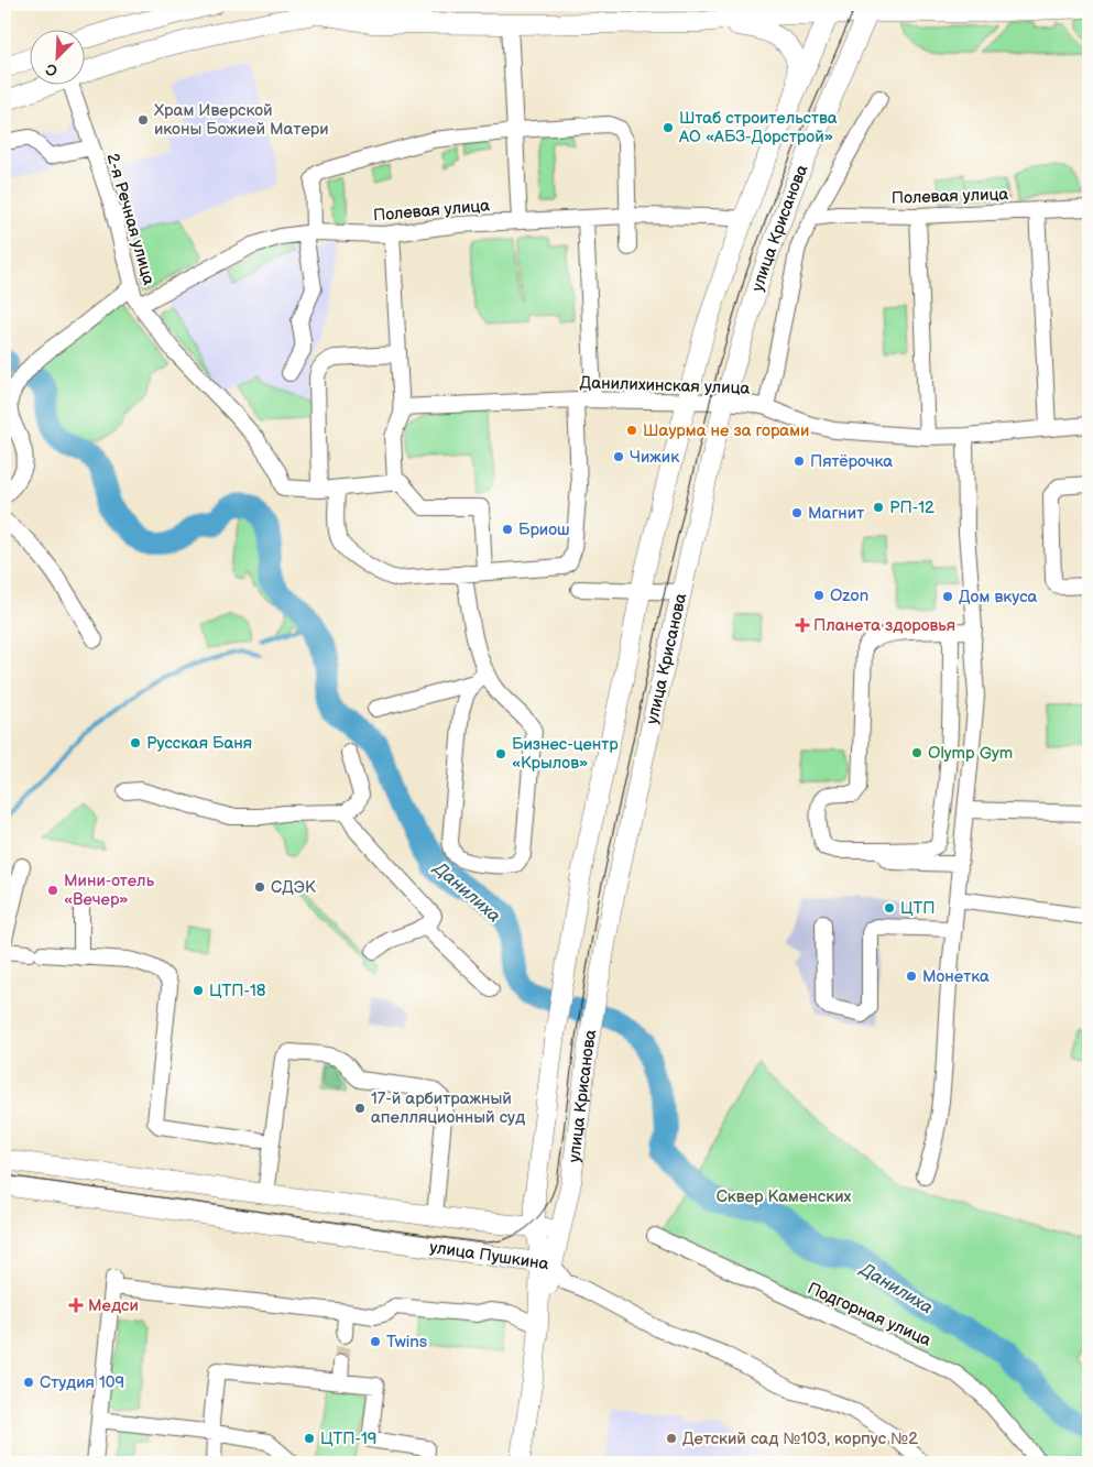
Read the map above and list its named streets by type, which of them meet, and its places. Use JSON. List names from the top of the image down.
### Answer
{
  "streets": {
    "main road": ["улица Крисанова", "улица Пушкина"],
    "street": [
      "Полевая улица",
      "2-я Речная улица",
      "Данилихинская улица",
      "Подгорная улица"
    ]
  },
  "crossings": [
    ["Полевая улица", "2-я Речная улица"],
    ["Полевая улица", "улица Крисанова"],
    ["улица Крисанова", "Данилихинская улица"],
    ["улица Крисанова", "улица Пушкина"]
  ],
  "water": ["Данилиха"],
  "parks": ["Сквер Каменских"],
  "places": {
    "other": [
      "Храм Иверской иконы Божией Матери",
      "Штаб строительства АО «АБЗ-Дорстрой»",
      "Шаурма не за горами",
      "Чижик",
      "Пятёрочка",
      "РП-12",
      "Магнит",
      "Бриош",
      "Ozon",
      "Дом вкуса",
      "Русская Баня",
      "Olymp Gym",
      "Бизнес-центр «Крылов»",
      "СДЭК",
      "Мини-отель «Вечер»",
      "ЦТП",
      "Монетка",
      "ЦТП-18",
      "17-й арбитражный апелляционный суд",
      "Twins",
      "Студия 109",
      "ЦТП-19",
      "Детский сад №103, корпус №2"
    ],
    "health": ["Планета здоровья", "Медси"]
  },
  "north": "bottom left"
}
